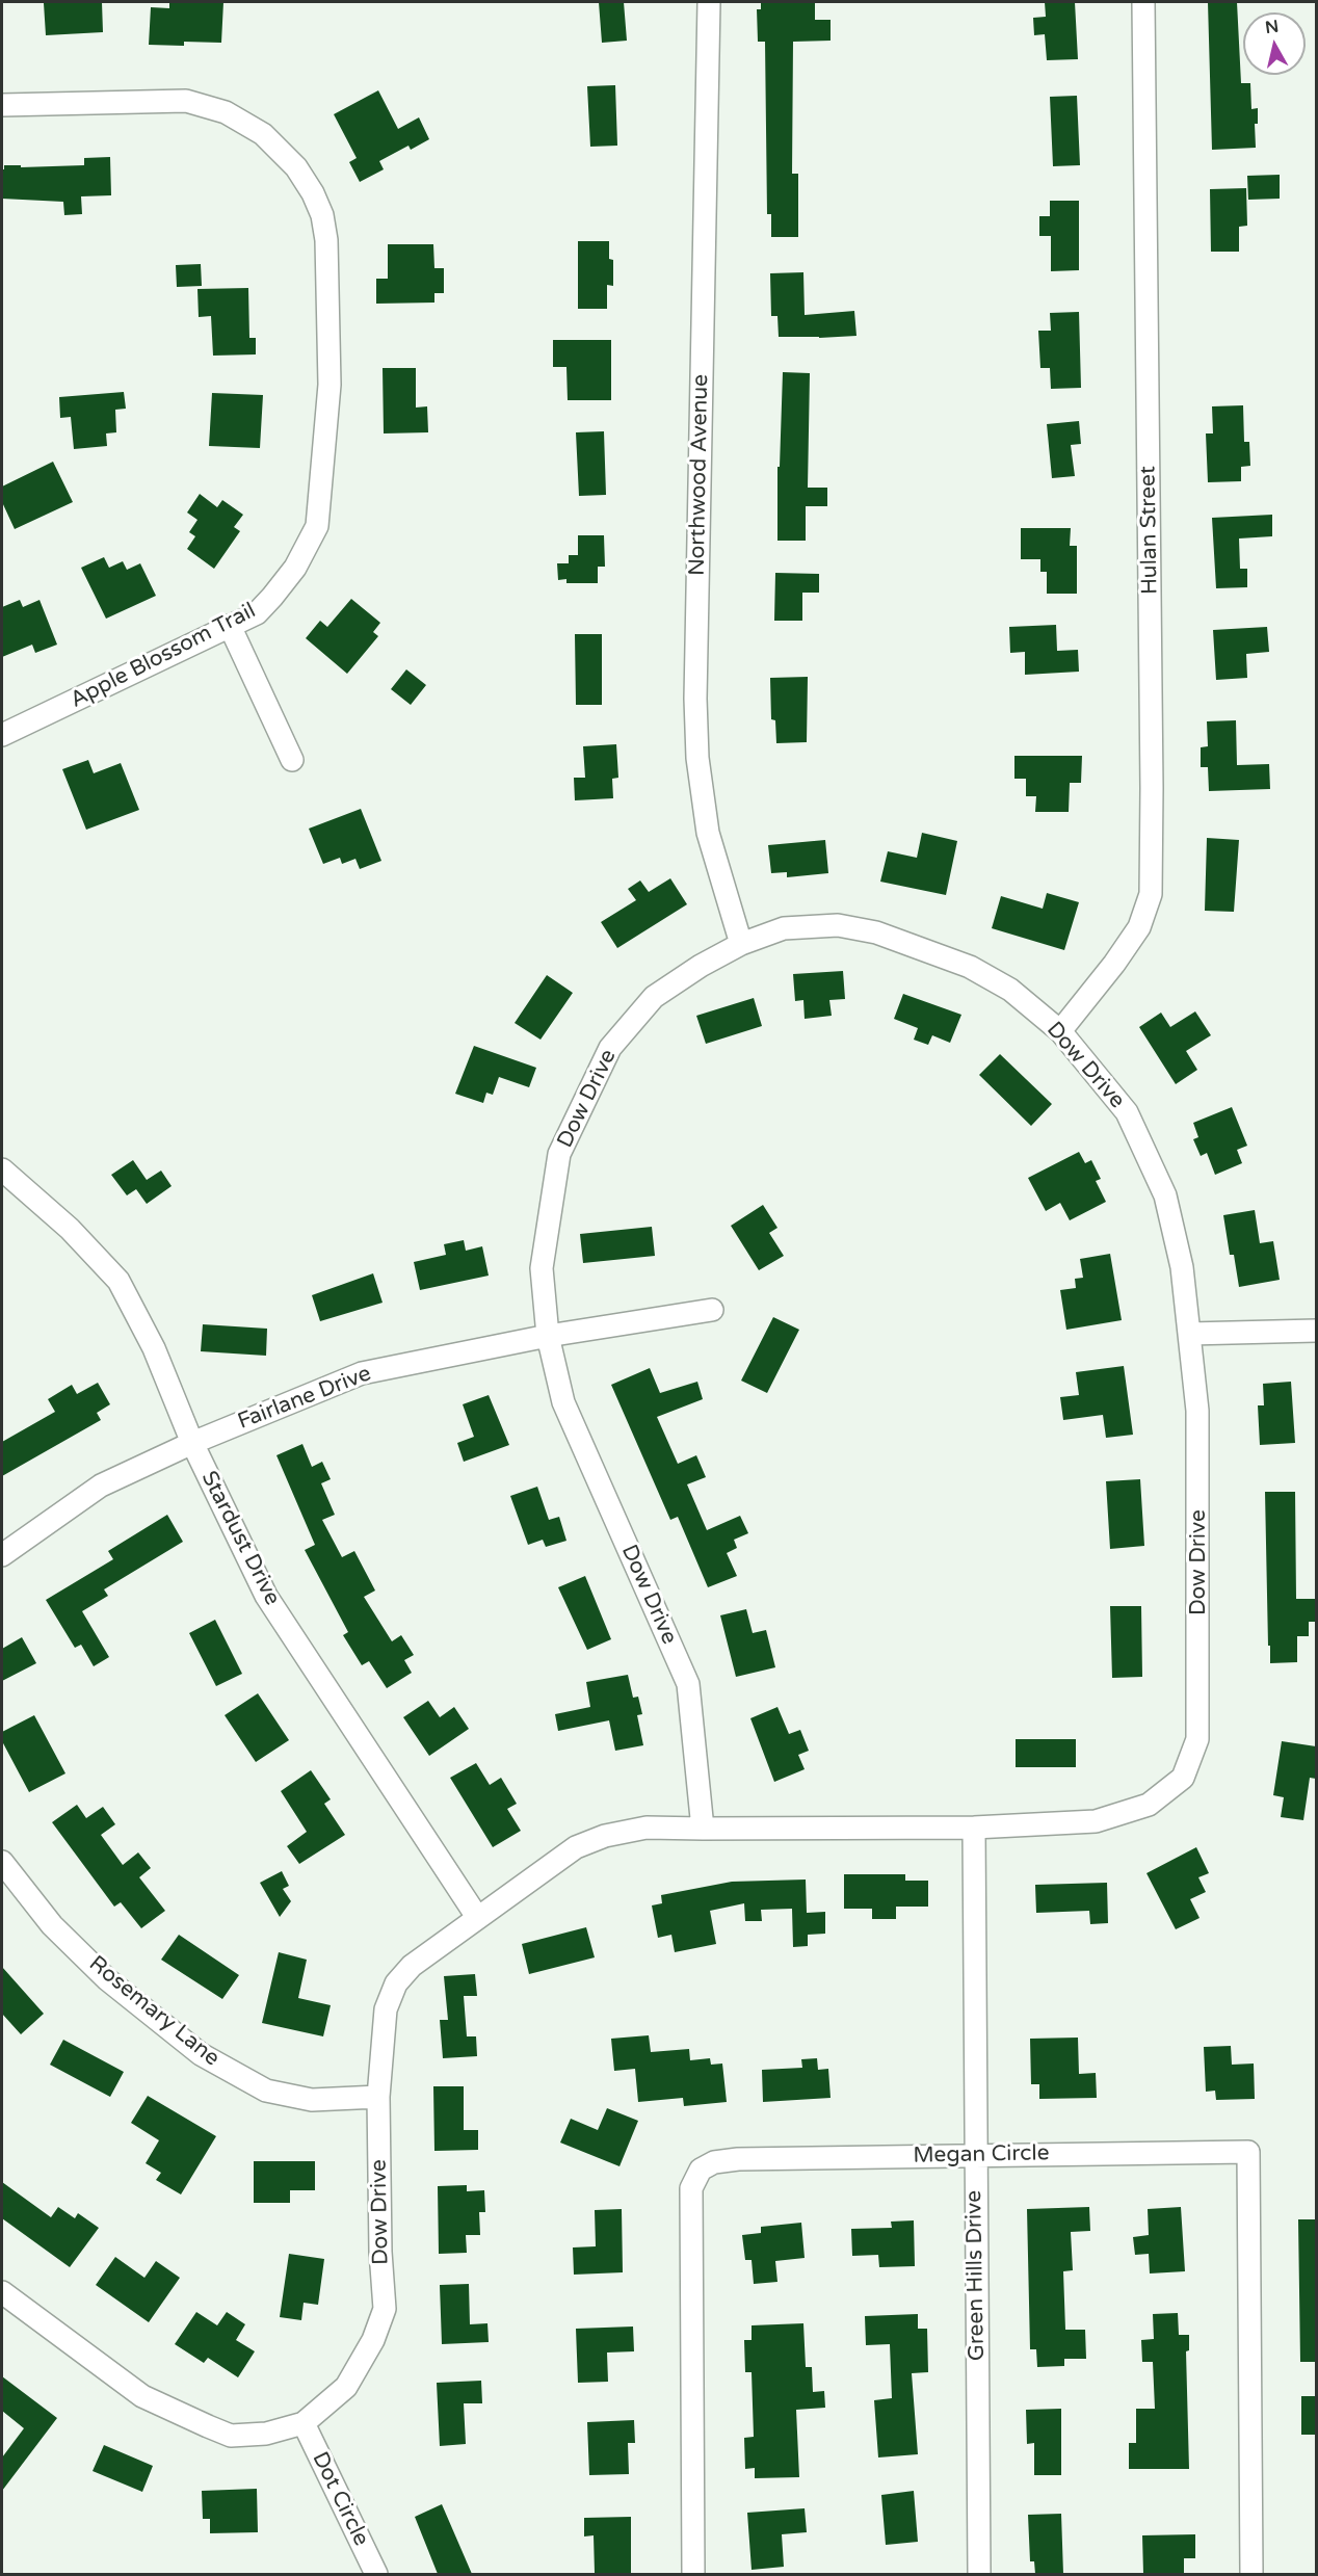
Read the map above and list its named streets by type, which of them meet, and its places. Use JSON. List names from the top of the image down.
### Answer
{
  "streets": {
    "street": [
      "Northwood Avenue",
      "Hulan Street",
      "Apple Blossom Trail",
      "Dow Drive",
      "Fairlane Drive",
      "Stardust Drive",
      "Rosemary Lane",
      "Megan Circle",
      "Green Hills Drive",
      "Dot Circle"
    ]
  },
  "crossings": [
    ["Northwood Avenue", "Dow Drive"],
    ["Hulan Street", "Dow Drive"],
    ["Dow Drive", "Fairlane Drive"],
    ["Dow Drive", "Stardust Drive"],
    ["Dow Drive", "Rosemary Lane"],
    ["Dow Drive", "Green Hills Drive"],
    ["Dow Drive", "Dot Circle"],
    ["Fairlane Drive", "Stardust Drive"],
    ["Megan Circle", "Green Hills Drive"]
  ],
  "north": "top"
}
